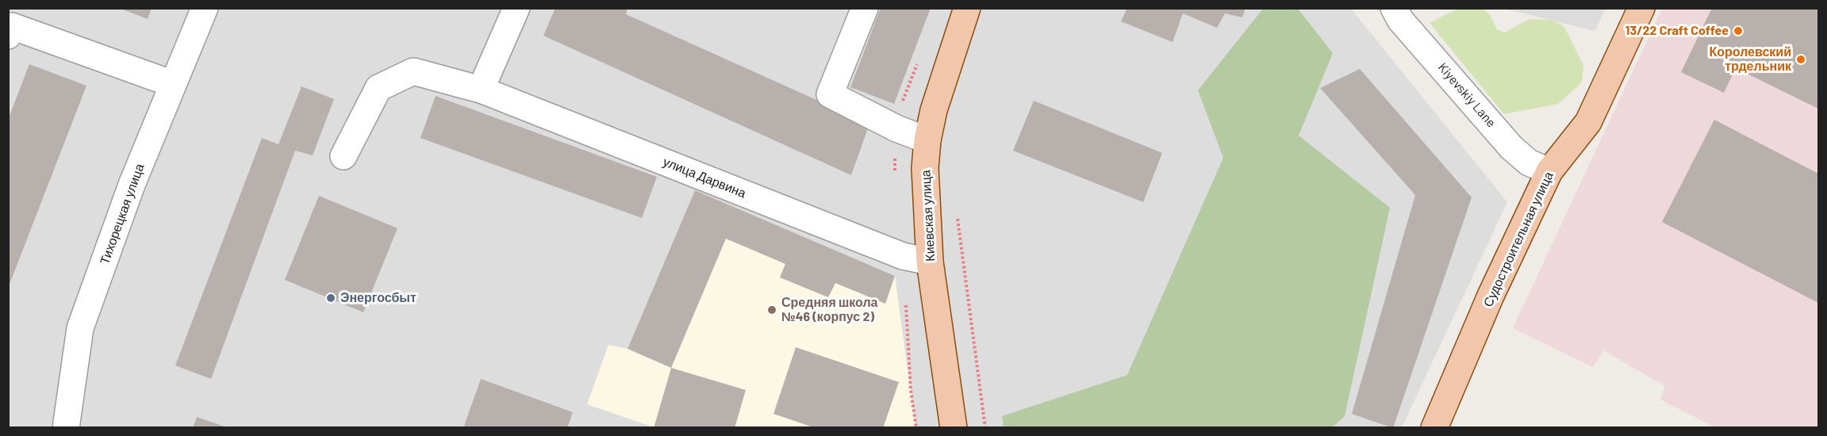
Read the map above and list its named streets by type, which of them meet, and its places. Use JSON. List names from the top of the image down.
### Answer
{
  "streets": {
    "main road": ["Киевская улица", "Судостроительная улица"],
    "street": ["Kiyevskiy Lane", "улица Дарвина", "Тихорецкая улица"]
  },
  "crossings": [
    ["Kiyevskiy Lane", "Судостроительная улица"],
    ["улица Дарвина", "Киевская улица"]
  ],
  "places": [
    "13/22 Craft Coffee",
    "Королевский трдельник",
    "Энергосбыт",
    "Средняя школа №46 (корпус 2)"
  ]
}
